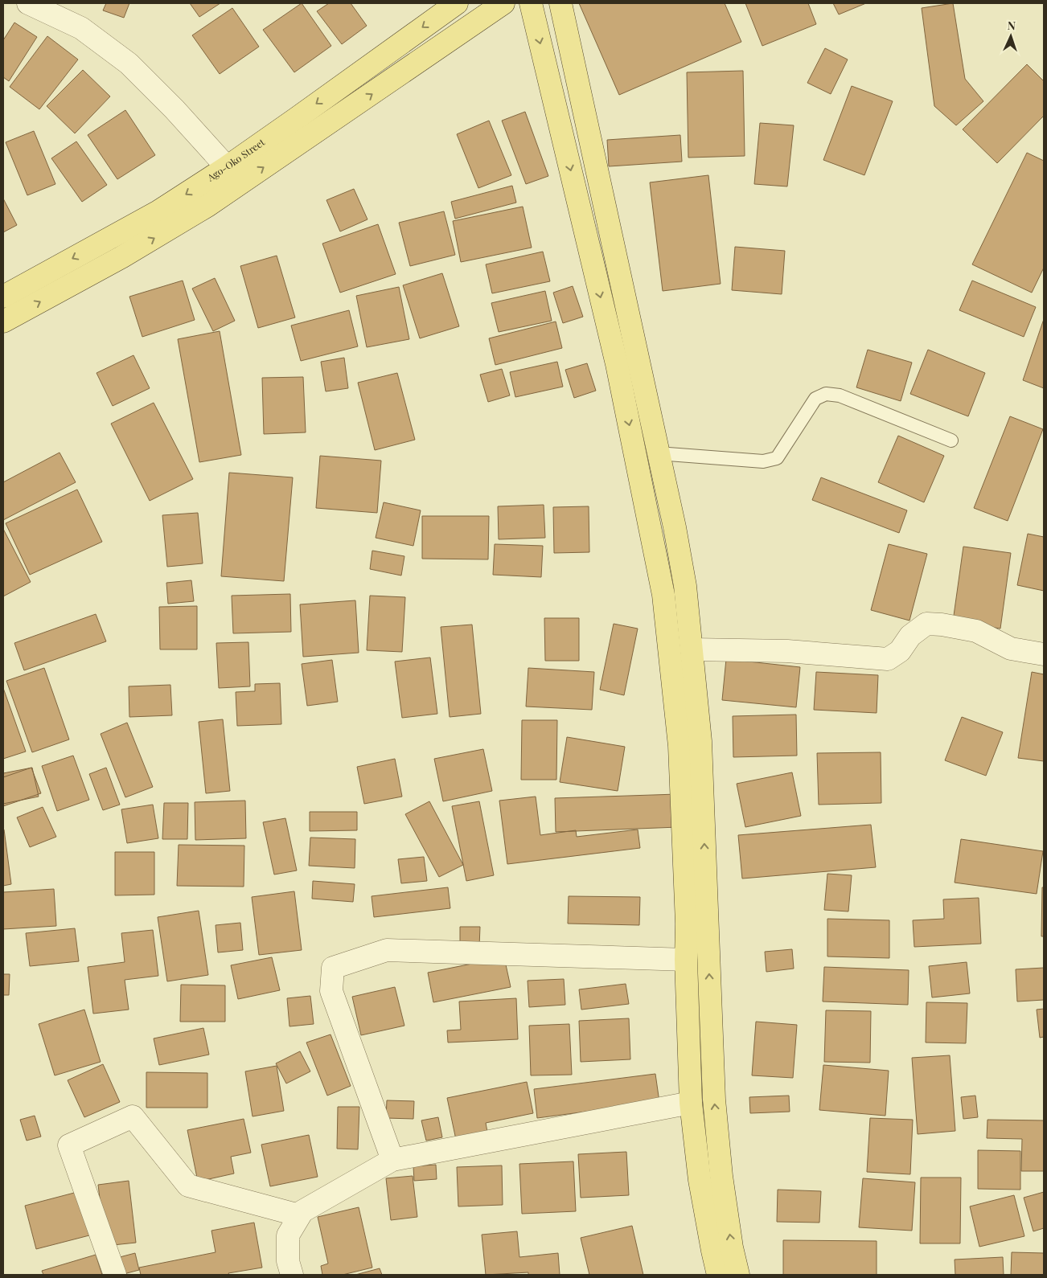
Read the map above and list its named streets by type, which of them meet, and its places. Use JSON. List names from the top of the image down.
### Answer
{
  "streets": {
    "main road": ["Ago-Oko Street"]
  },
  "north": "top"
}
